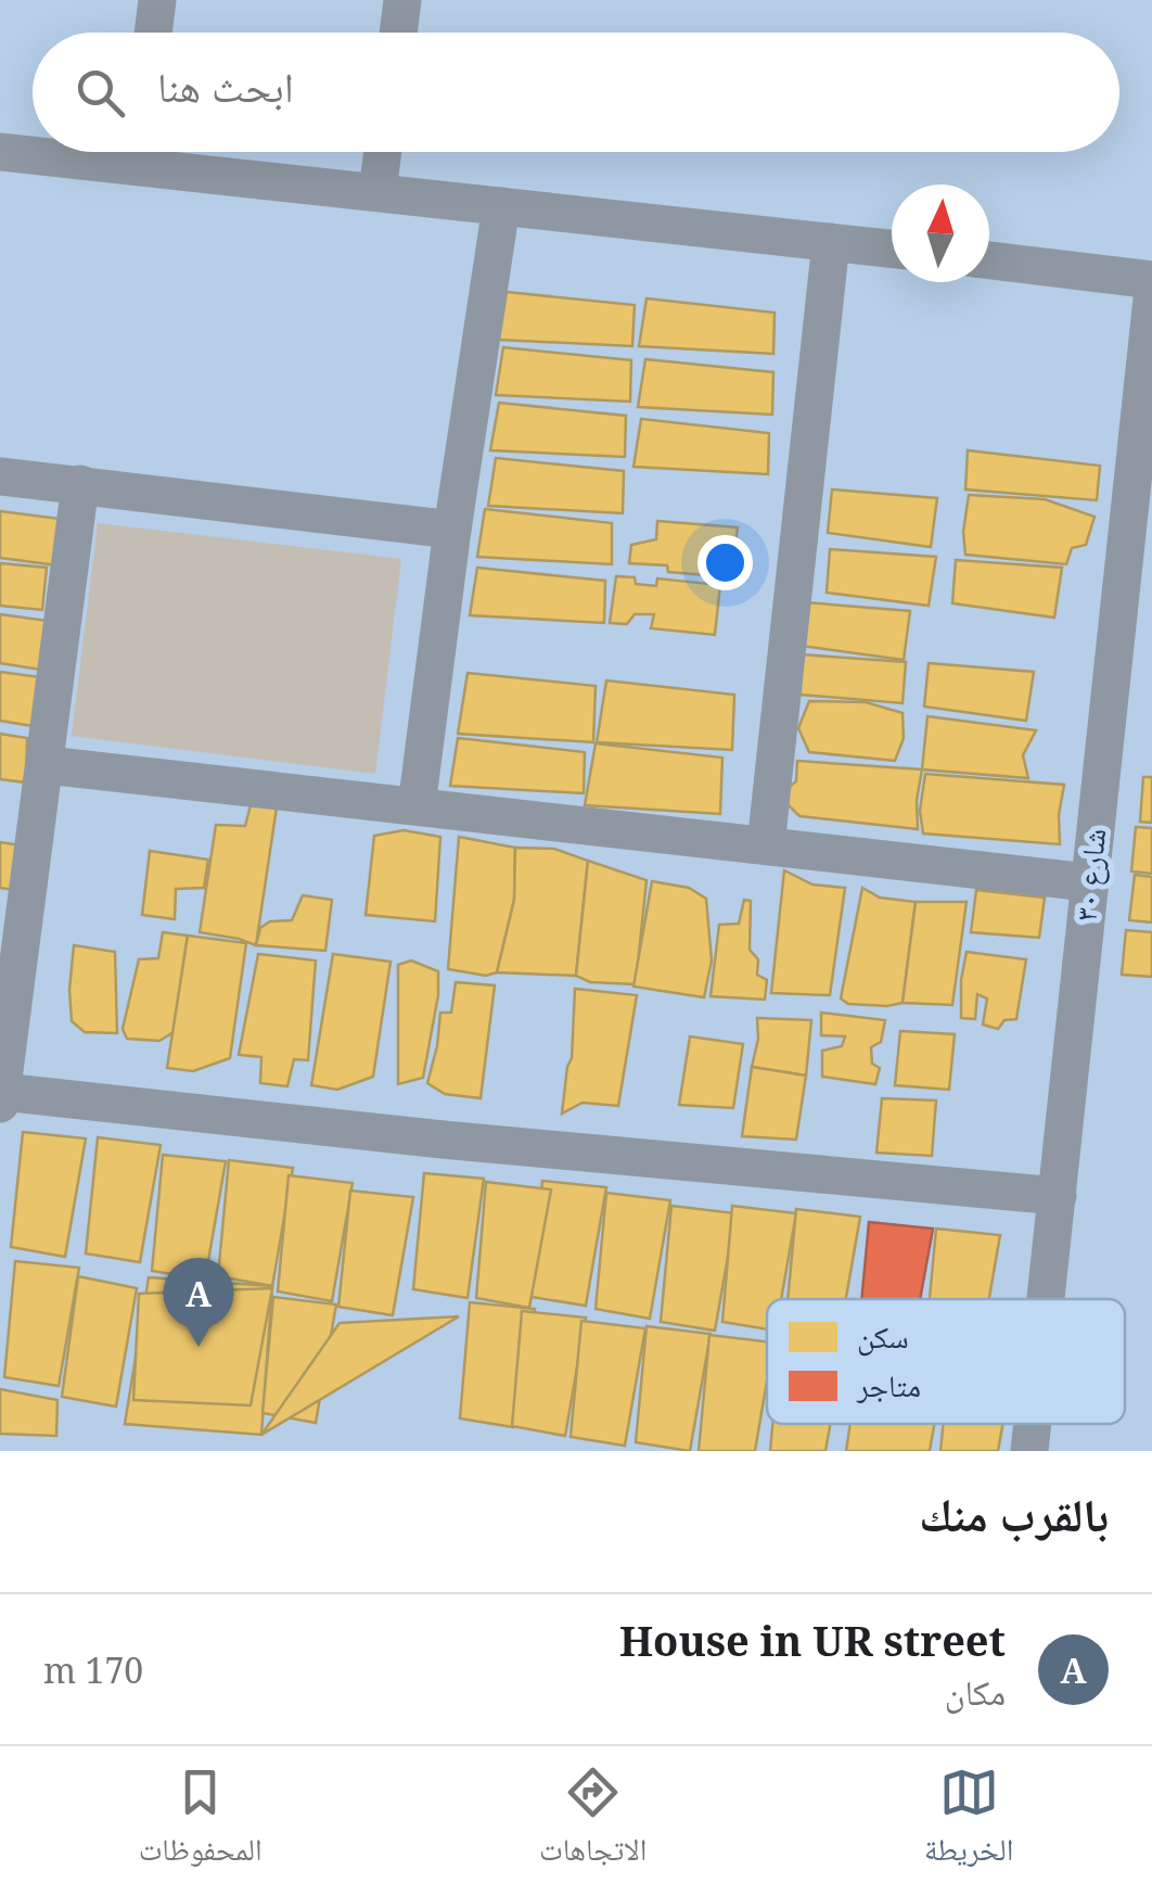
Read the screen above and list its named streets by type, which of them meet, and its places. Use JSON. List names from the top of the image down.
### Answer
{
  "streets": {
    "street": ["شارع ٣٠"]
  },
  "legend": ["سكن", "متاجر"],
  "north": "top",
  "page": {
    "search": "ابحث هنا",
    "pins": "A",
    "heading": "بالقرب منك",
    "list": [
      {
        "mark": "A",
        "name": "House in UR street",
        "note": "مكان",
        "value": "170 m"
      }
    ],
    "nav": ["الخريطة", "الاتجاهات", "المحفوظات"]
  }
}
